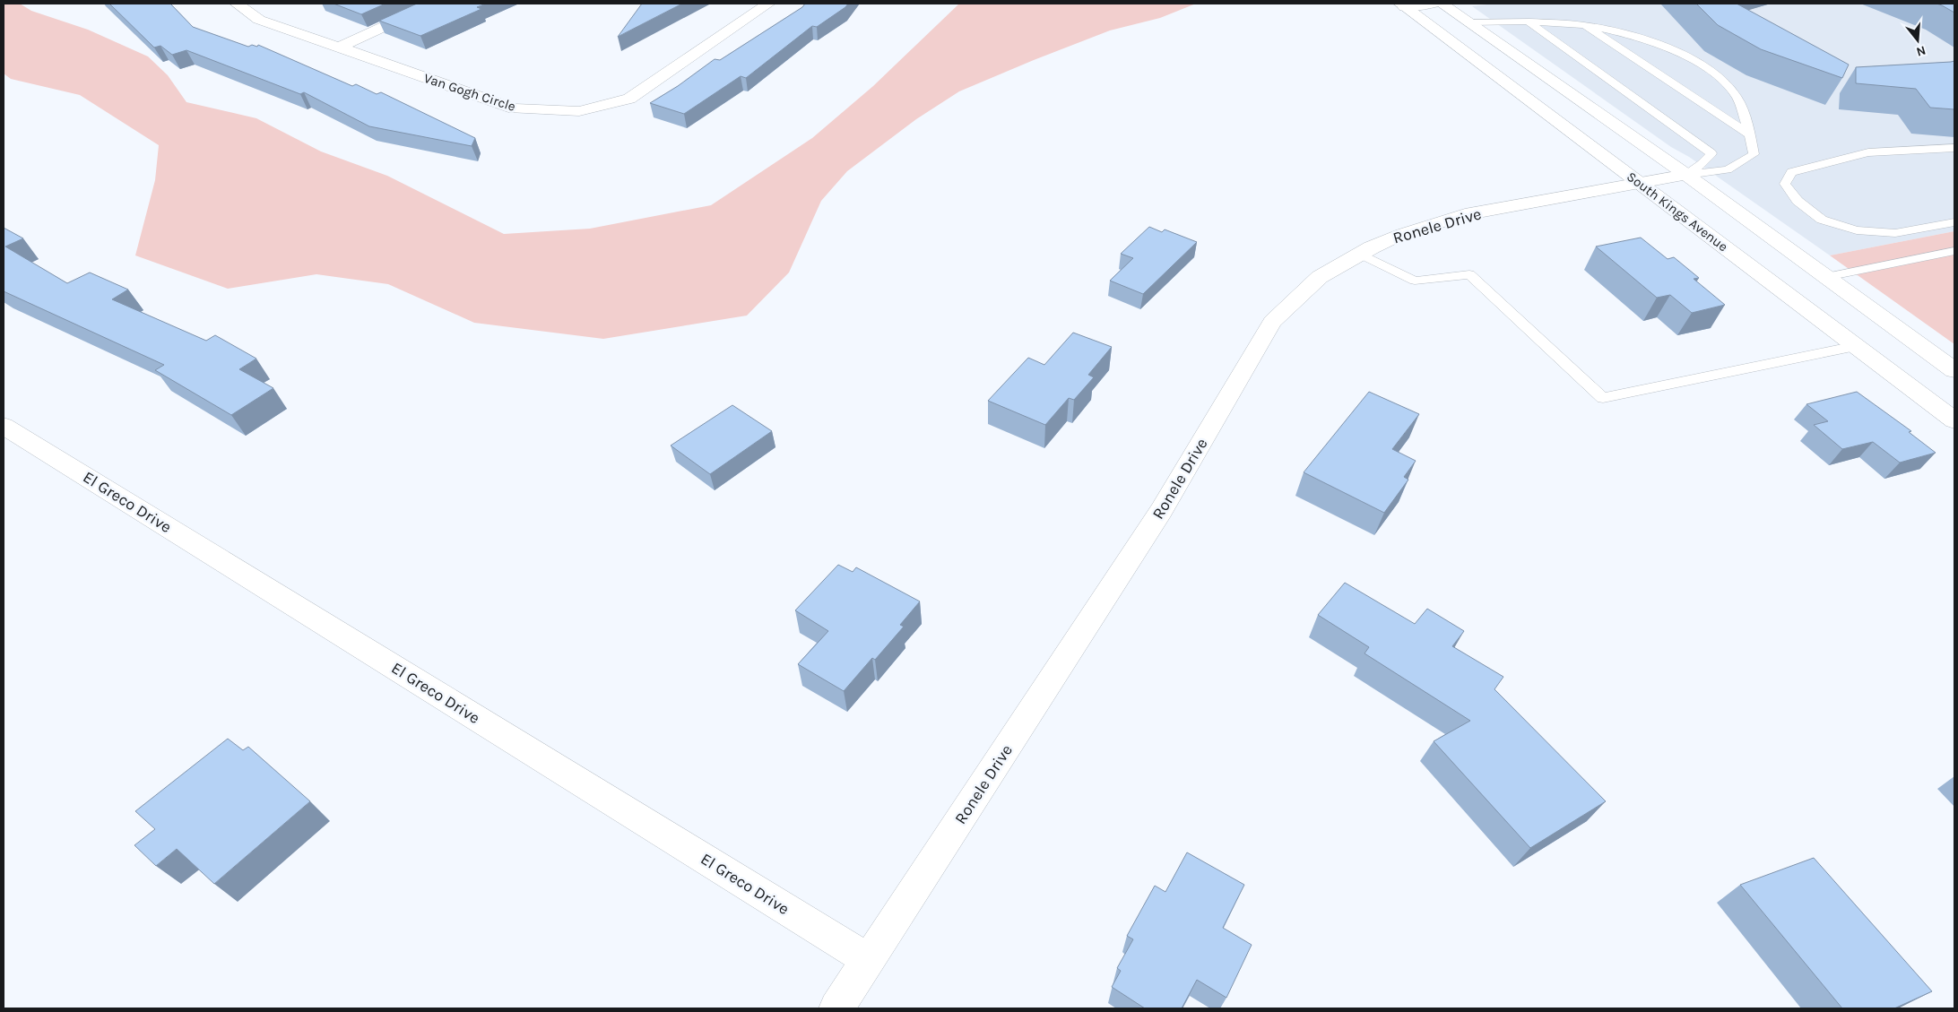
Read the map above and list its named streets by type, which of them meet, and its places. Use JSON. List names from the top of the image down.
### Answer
{
  "streets": {
    "street": [
      "Van Gogh Circle",
      "South Kings Avenue",
      "Ronele Drive",
      "El Greco Drive"
    ]
  },
  "crossings": [
    ["South Kings Avenue", "Ronele Drive"],
    ["Ronele Drive", "El Greco Drive"]
  ],
  "north": "bottom"
}
